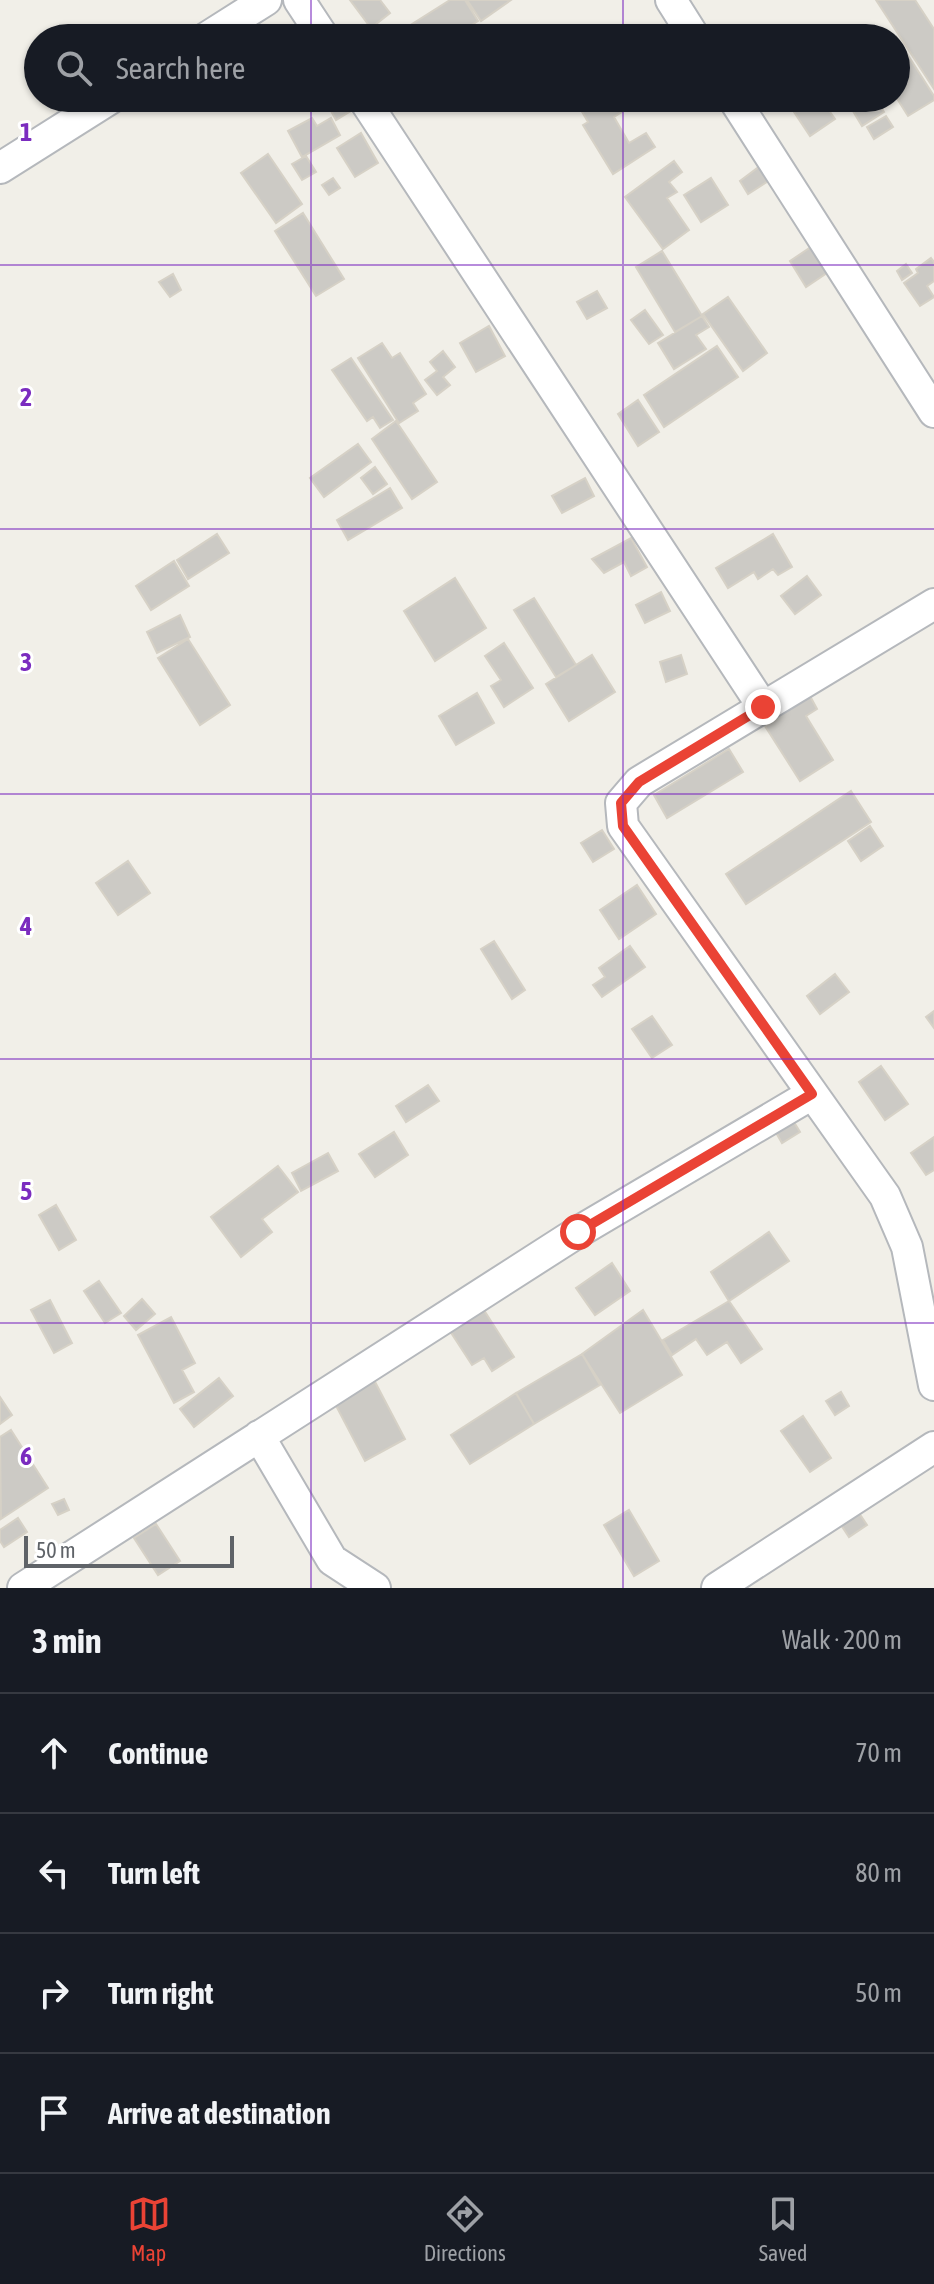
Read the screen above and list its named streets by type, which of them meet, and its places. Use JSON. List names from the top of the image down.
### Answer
{
  "scale_bar": "50 m",
  "page": {
    "search": "Search here",
    "scale": "50 m",
    "heading": ["3 min", "Walk · 200 m"],
    "list": [
      ["Continue", "70 m"],
      ["Turn left", "80 m"],
      ["Turn right", "50 m"],
      "Arrive at destination"
    ],
    "nav": ["Map", "Directions", "Saved"]
  },
  "grid": {
    "rows": [
      "1",
      "2",
      "3",
      "4",
      "5",
      "6"
    ]
  }
}
